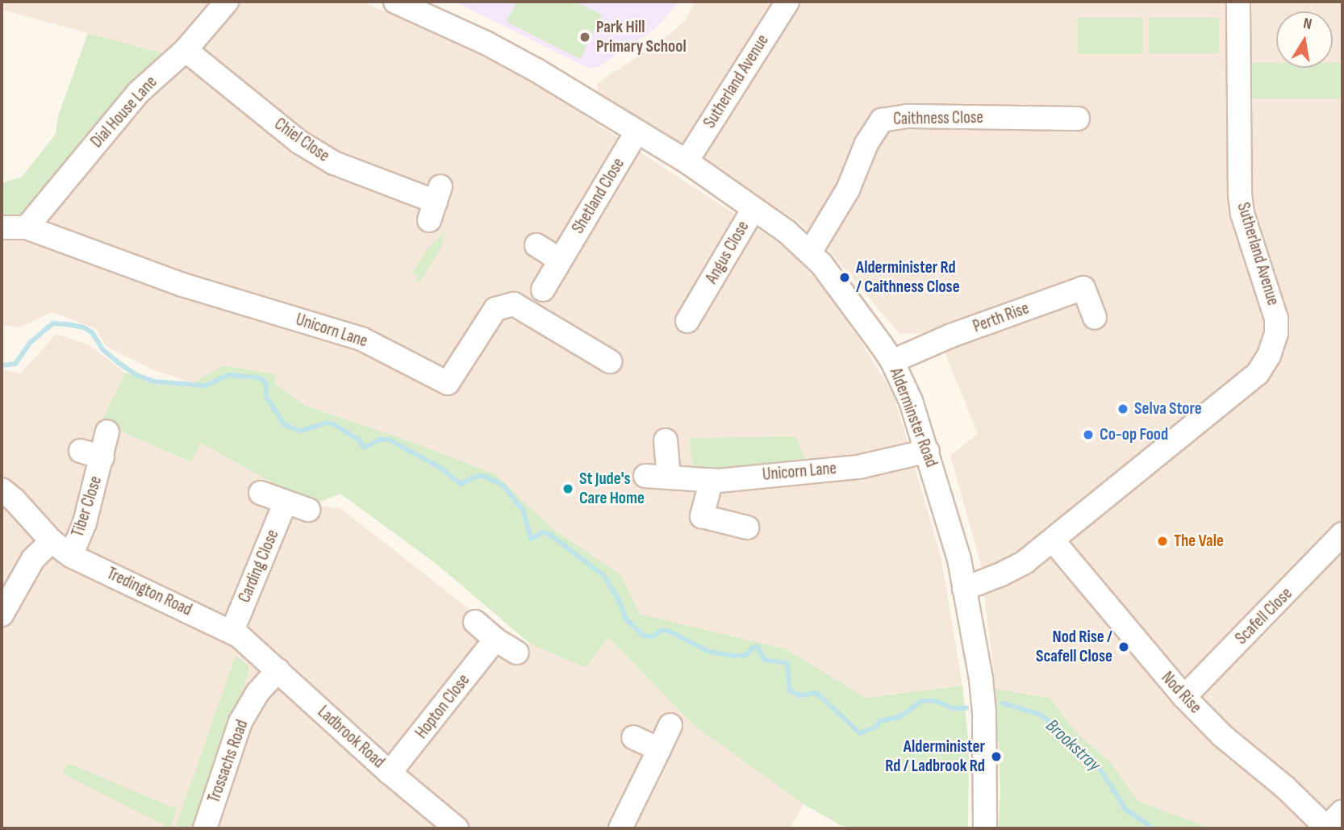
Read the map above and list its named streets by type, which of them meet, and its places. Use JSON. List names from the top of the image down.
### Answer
{
  "streets": {
    "street": [
      "Sutherland Avenue",
      "Dial House Lane",
      "Caithness Close",
      "Chiel Close",
      "Shetland Close",
      "Angus Close",
      "Perth Rise",
      "Unicorn Lane",
      "Alderminster Road",
      "Tiber Close",
      "Carding Close",
      "Tredington Road",
      "Scafell Close",
      "Nod Rise",
      "Hopton Close",
      "Ladbrook Road",
      "Trossachs Road"
    ]
  },
  "crossings": [
    ["Sutherland Avenue", "Alderminster Road"],
    ["Sutherland Avenue", "Nod Rise"],
    ["Dial House Lane", "Chiel Close"],
    ["Dial House Lane", "Unicorn Lane"],
    ["Caithness Close", "Alderminster Road"],
    ["Shetland Close", "Alderminster Road"],
    ["Angus Close", "Alderminster Road"],
    ["Perth Rise", "Alderminster Road"],
    ["Unicorn Lane", "Alderminster Road"],
    ["Tiber Close", "Tredington Road"],
    ["Carding Close", "Tredington Road"],
    ["Carding Close", "Ladbrook Road"],
    ["Tredington Road", "Ladbrook Road"],
    ["Scafell Close", "Nod Rise"],
    ["Hopton Close", "Ladbrook Road"],
    ["Ladbrook Road", "Trossachs Road"]
  ],
  "water": ["Brookstray"],
  "places": [
    "Park Hill Primary School",
    "Alderminister Rd / Caithness Close",
    "Selva Store",
    "Co-op Food",
    "St Jude's Care Home",
    "The Vale",
    "Nod Rise / Scafell Close",
    "Alderminister Rd / Ladbrook Rd"
  ],
  "north": "top"
}
